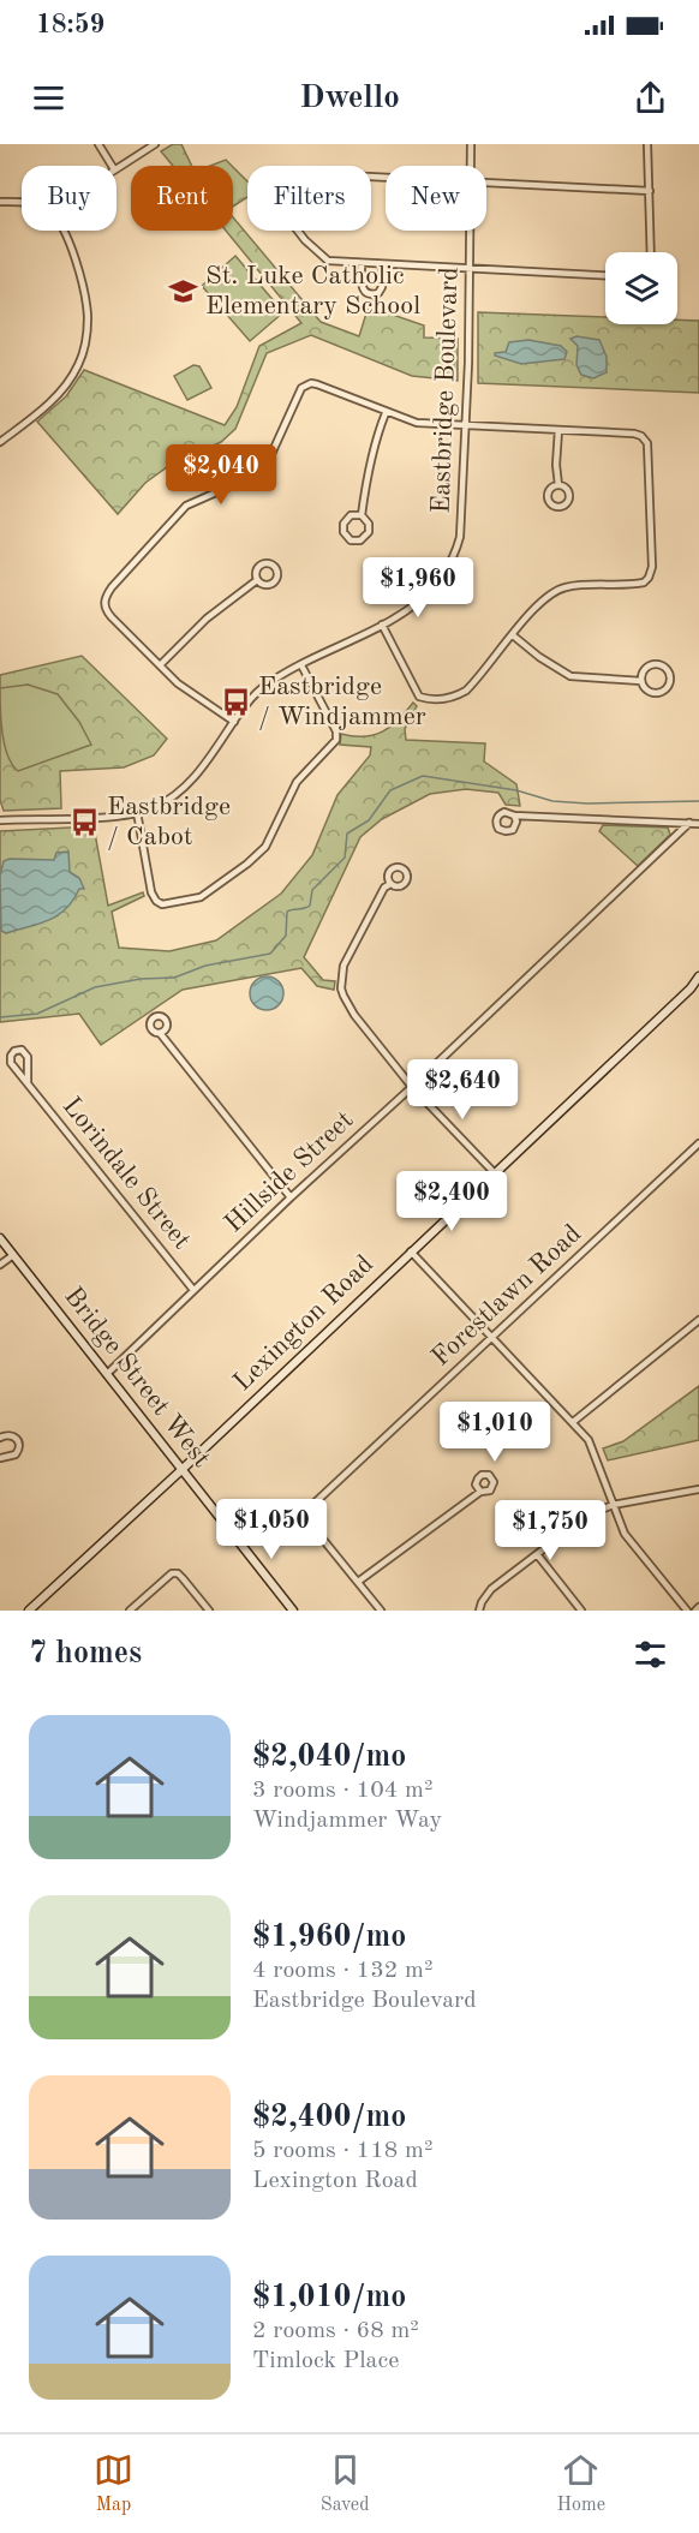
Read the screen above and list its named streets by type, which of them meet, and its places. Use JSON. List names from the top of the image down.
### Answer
{
  "streets": {
    "street": [
      "Eastbridge Boulevard",
      "Hillside Street",
      "Lorindale Street",
      "Forestlawn Road",
      "Lexington Road",
      "Bridge Street West"
    ]
  },
  "crossings": [
    ["Hillside Street", "Lorindale Street"],
    ["Hillside Street", "Bridge Street West"],
    ["Lexington Road", "Bridge Street West"]
  ],
  "places": {
    "school or university": ["St. Luke Catholic Elementary School"],
    "bus stop": ["Eastbridge / Windjammer", "Eastbridge / Cabot"]
  },
  "page": {
    "status": "18:59",
    "header": "Dwello",
    "chip": [
      "Buy",
      "Rent",
      "Filters",
      "New"
    ],
    "price": [
      "$2,040",
      "$1,960",
      "$2,640",
      "$2,400",
      "$1,010",
      "$1,050",
      "$1,750"
    ],
    "heading": "7 homes",
    "list": [
      {
        "name": "$2,040/mo",
        "note": "3 rooms · 104 m² · Windjammer Way"
      },
      {
        "name": "$1,960/mo",
        "note": "4 rooms · 132 m² · Eastbridge Boulevard"
      },
      {
        "name": "$2,400/mo",
        "note": "5 rooms · 118 m² · Lexington Road"
      },
      {
        "name": "$1,010/mo",
        "note": "2 rooms · 68 m² · Timlock Place"
      }
    ],
    "tabs": ["Map", "Saved", "Home"]
  }
}
